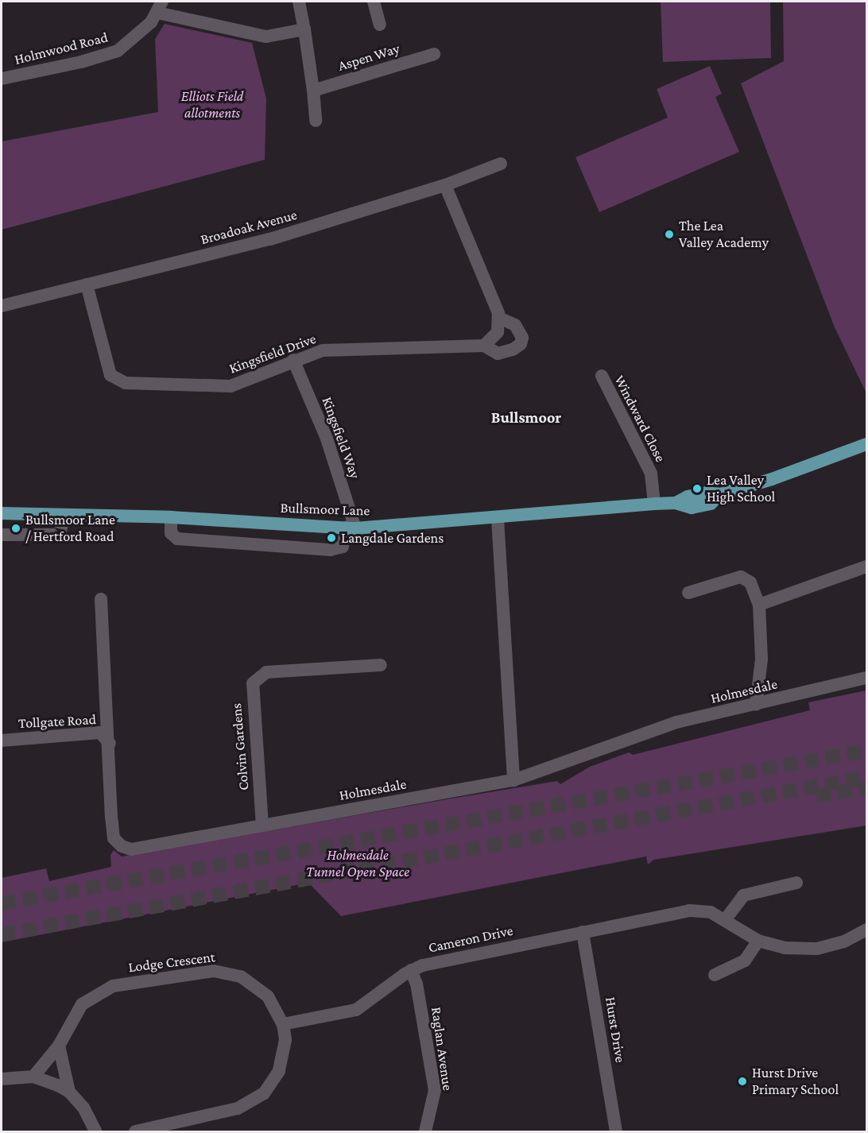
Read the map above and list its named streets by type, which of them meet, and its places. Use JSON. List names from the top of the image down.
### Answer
{
  "streets": {
    "main road": ["Bullsmoor Lane"],
    "street": [
      "Holmwood Road",
      "Aspen Way",
      "Broadoak Avenue",
      "Kingsfield Drive",
      "Windward Close",
      "Kingsfield Way",
      "Holmesdale",
      "Tollgate Road",
      "Colvin Gardens",
      "Cameron Drive",
      "Lodge Crescent",
      "Hurst Drive",
      "Raglan Avenue"
    ]
  },
  "crossings": [
    ["Broadoak Avenue", "Kingsfield Drive"],
    ["Kingsfield Drive", "Kingsfield Way"],
    ["Windward Close", "Bullsmoor Lane"],
    ["Kingsfield Way", "Bullsmoor Lane"],
    ["Holmesdale", "Tollgate Road"],
    ["Holmesdale", "Colvin Gardens"],
    ["Cameron Drive", "Lodge Crescent"],
    ["Cameron Drive", "Hurst Drive"],
    ["Cameron Drive", "Raglan Avenue"]
  ],
  "districts": ["Bullsmoor"],
  "parks": ["Elliots Field allotments", "Holmesdale Tunnel Open Space"],
  "places": [
    "The Lea Valley Academy",
    "Lea Valley High School",
    "Bullsmoor Lane / Hertford Road",
    "Langdale Gardens",
    "Hurst Drive Primary School"
  ]
}
